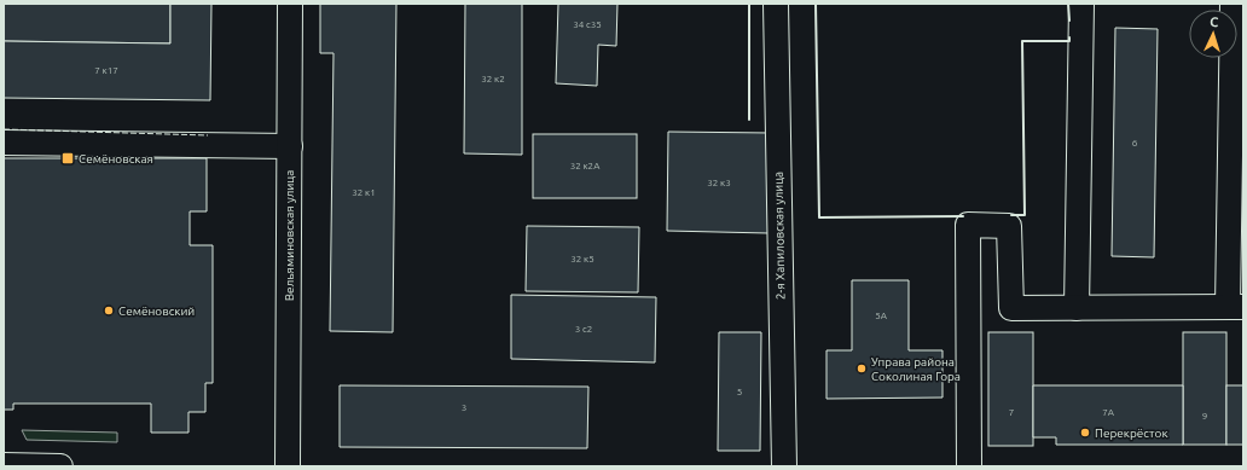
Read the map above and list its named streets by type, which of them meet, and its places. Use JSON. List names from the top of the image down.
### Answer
{
  "streets": {
    "street": ["Вельяминовская улица", "2-я Хапиловская улица"]
  },
  "places": {
    "transit": ["Семёновская"],
    "other": ["Семёновский", "Управа района Соколиная Гора", "Перекрёсток"]
  },
  "house_numbers": [
    "34 с35",
    "7 к17",
    "32 к2",
    "6",
    "32 к2А",
    "32 к3",
    "32 к1",
    "32 к5",
    "5А",
    "3 c2",
    "5",
    "3",
    "7",
    "7А",
    "9"
  ],
  "north": "top"
}
